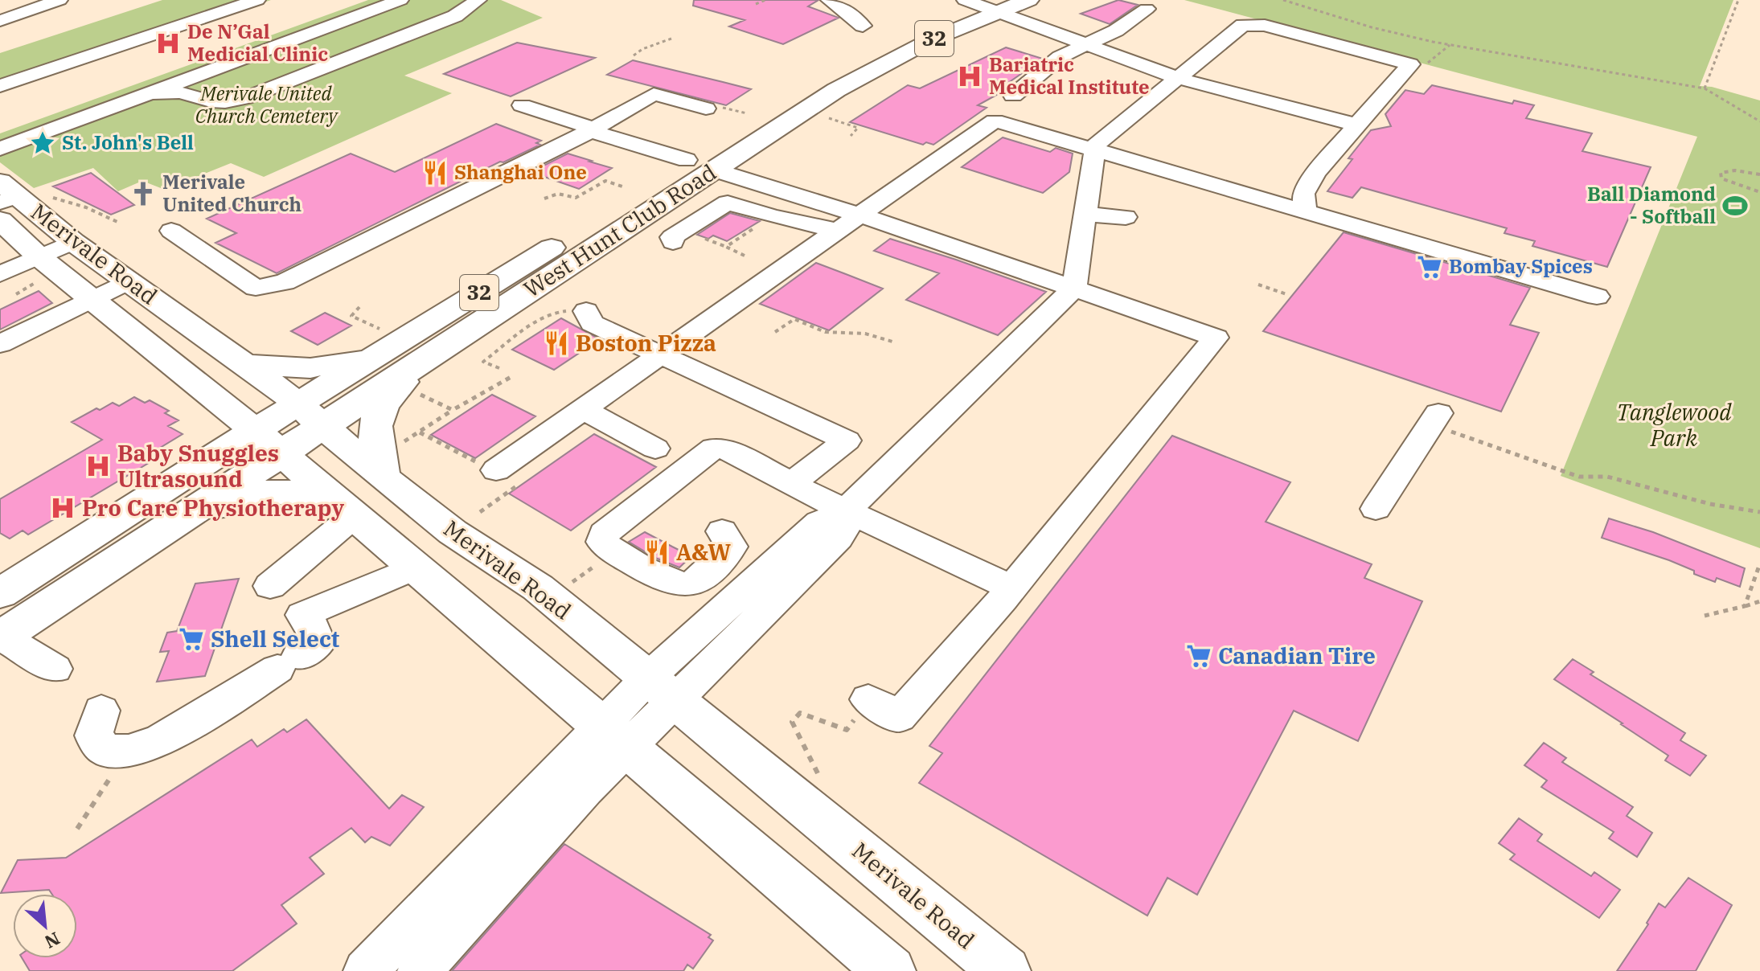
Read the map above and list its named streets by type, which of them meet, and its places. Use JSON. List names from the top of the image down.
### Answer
{
  "streets": {
    "main road": ["32", "West Hunt Club Road", "Merivale Road"]
  },
  "crossings": [
    ["West Hunt Club Road", "Merivale Road"]
  ],
  "parks": ["Merivale United Church Cemetery", "Tanglewood Park"],
  "places": {
    "hospital": [
      "De N’Gal Medicial Clinic",
      "Bariatric Medical Institute",
      "Baby Snuggles Ultrasound",
      "Pro Care Physiotherapy"
    ],
    "place": ["St. John's Bell"],
    "restaurant": ["Shanghai One", "Boston Pizza", "A&W"],
    "church": ["Merivale United Church"],
    "sports": ["Ball Diamond - Softball"],
    "supermarket": ["Bombay Spices", "Shell Select", "Canadian Tire"]
  },
  "north": "bottom right"
}
